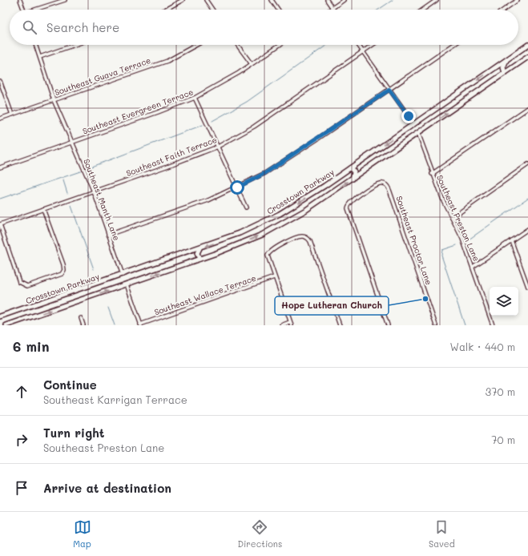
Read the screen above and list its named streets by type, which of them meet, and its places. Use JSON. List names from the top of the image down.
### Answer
{
  "streets": {
    "main road": ["Crosstown Parkway"],
    "street": [
      "Southeast Guava Terrace",
      "Southeast Evergreen Terrace",
      "Southeast Faith Terrace",
      "Southeast Manth Lane",
      "Southeast Preston Lane",
      "Southeast Proctor Lane",
      "Southeast Wallace Terrace"
    ]
  },
  "crossings": [
    ["Southeast Guava Terrace", "Southeast Manth Lane"],
    ["Southeast Evergreen Terrace", "Southeast Manth Lane"],
    ["Southeast Faith Terrace", "Southeast Manth Lane"],
    ["Crosstown Parkway", "Southeast Manth Lane"]
  ],
  "places": ["Hope Lutheran Church"],
  "page": {
    "search": "Search here",
    "heading": ["6 min", "Walk · 440 m"],
    "list": [
      ["Continue", "Southeast Karrigan Terrace", "370 m"],
      ["Turn right", "Southeast Preston Lane", "70 m"],
      "Arrive at destination"
    ],
    "nav": ["Map", "Directions", "Saved"]
  }
}
